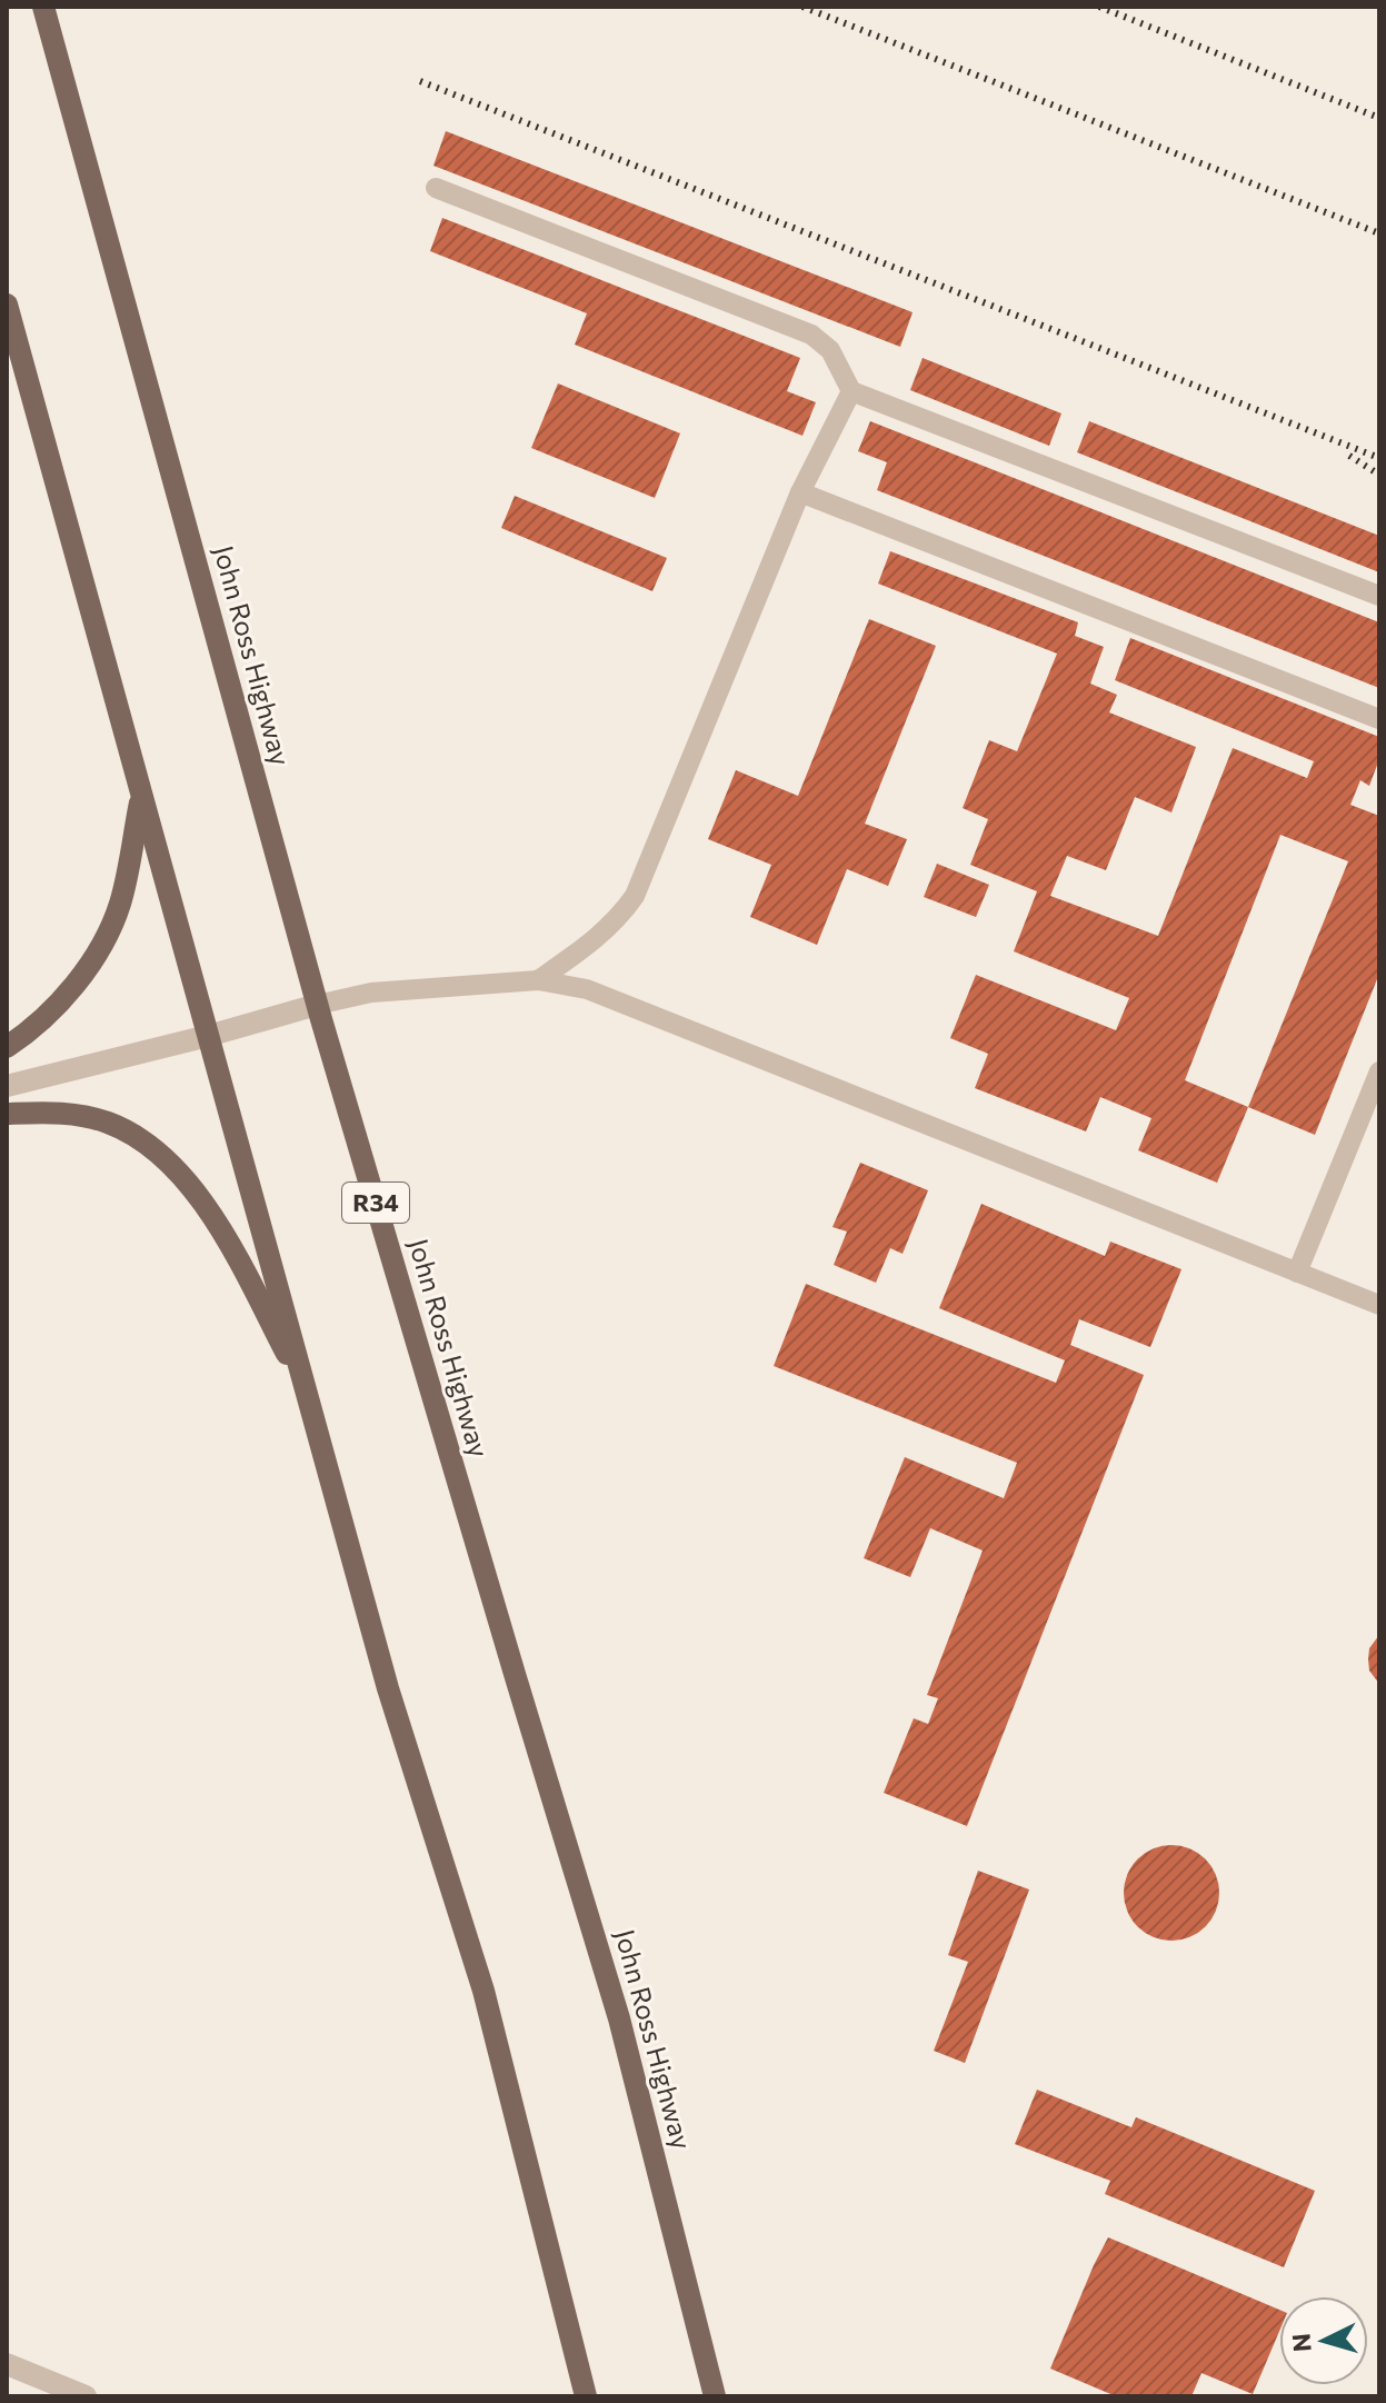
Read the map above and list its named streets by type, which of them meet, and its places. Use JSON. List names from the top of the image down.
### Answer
{
  "streets": {
    "main road": ["John Ross Highway", "R34"]
  },
  "north": "left"
}
